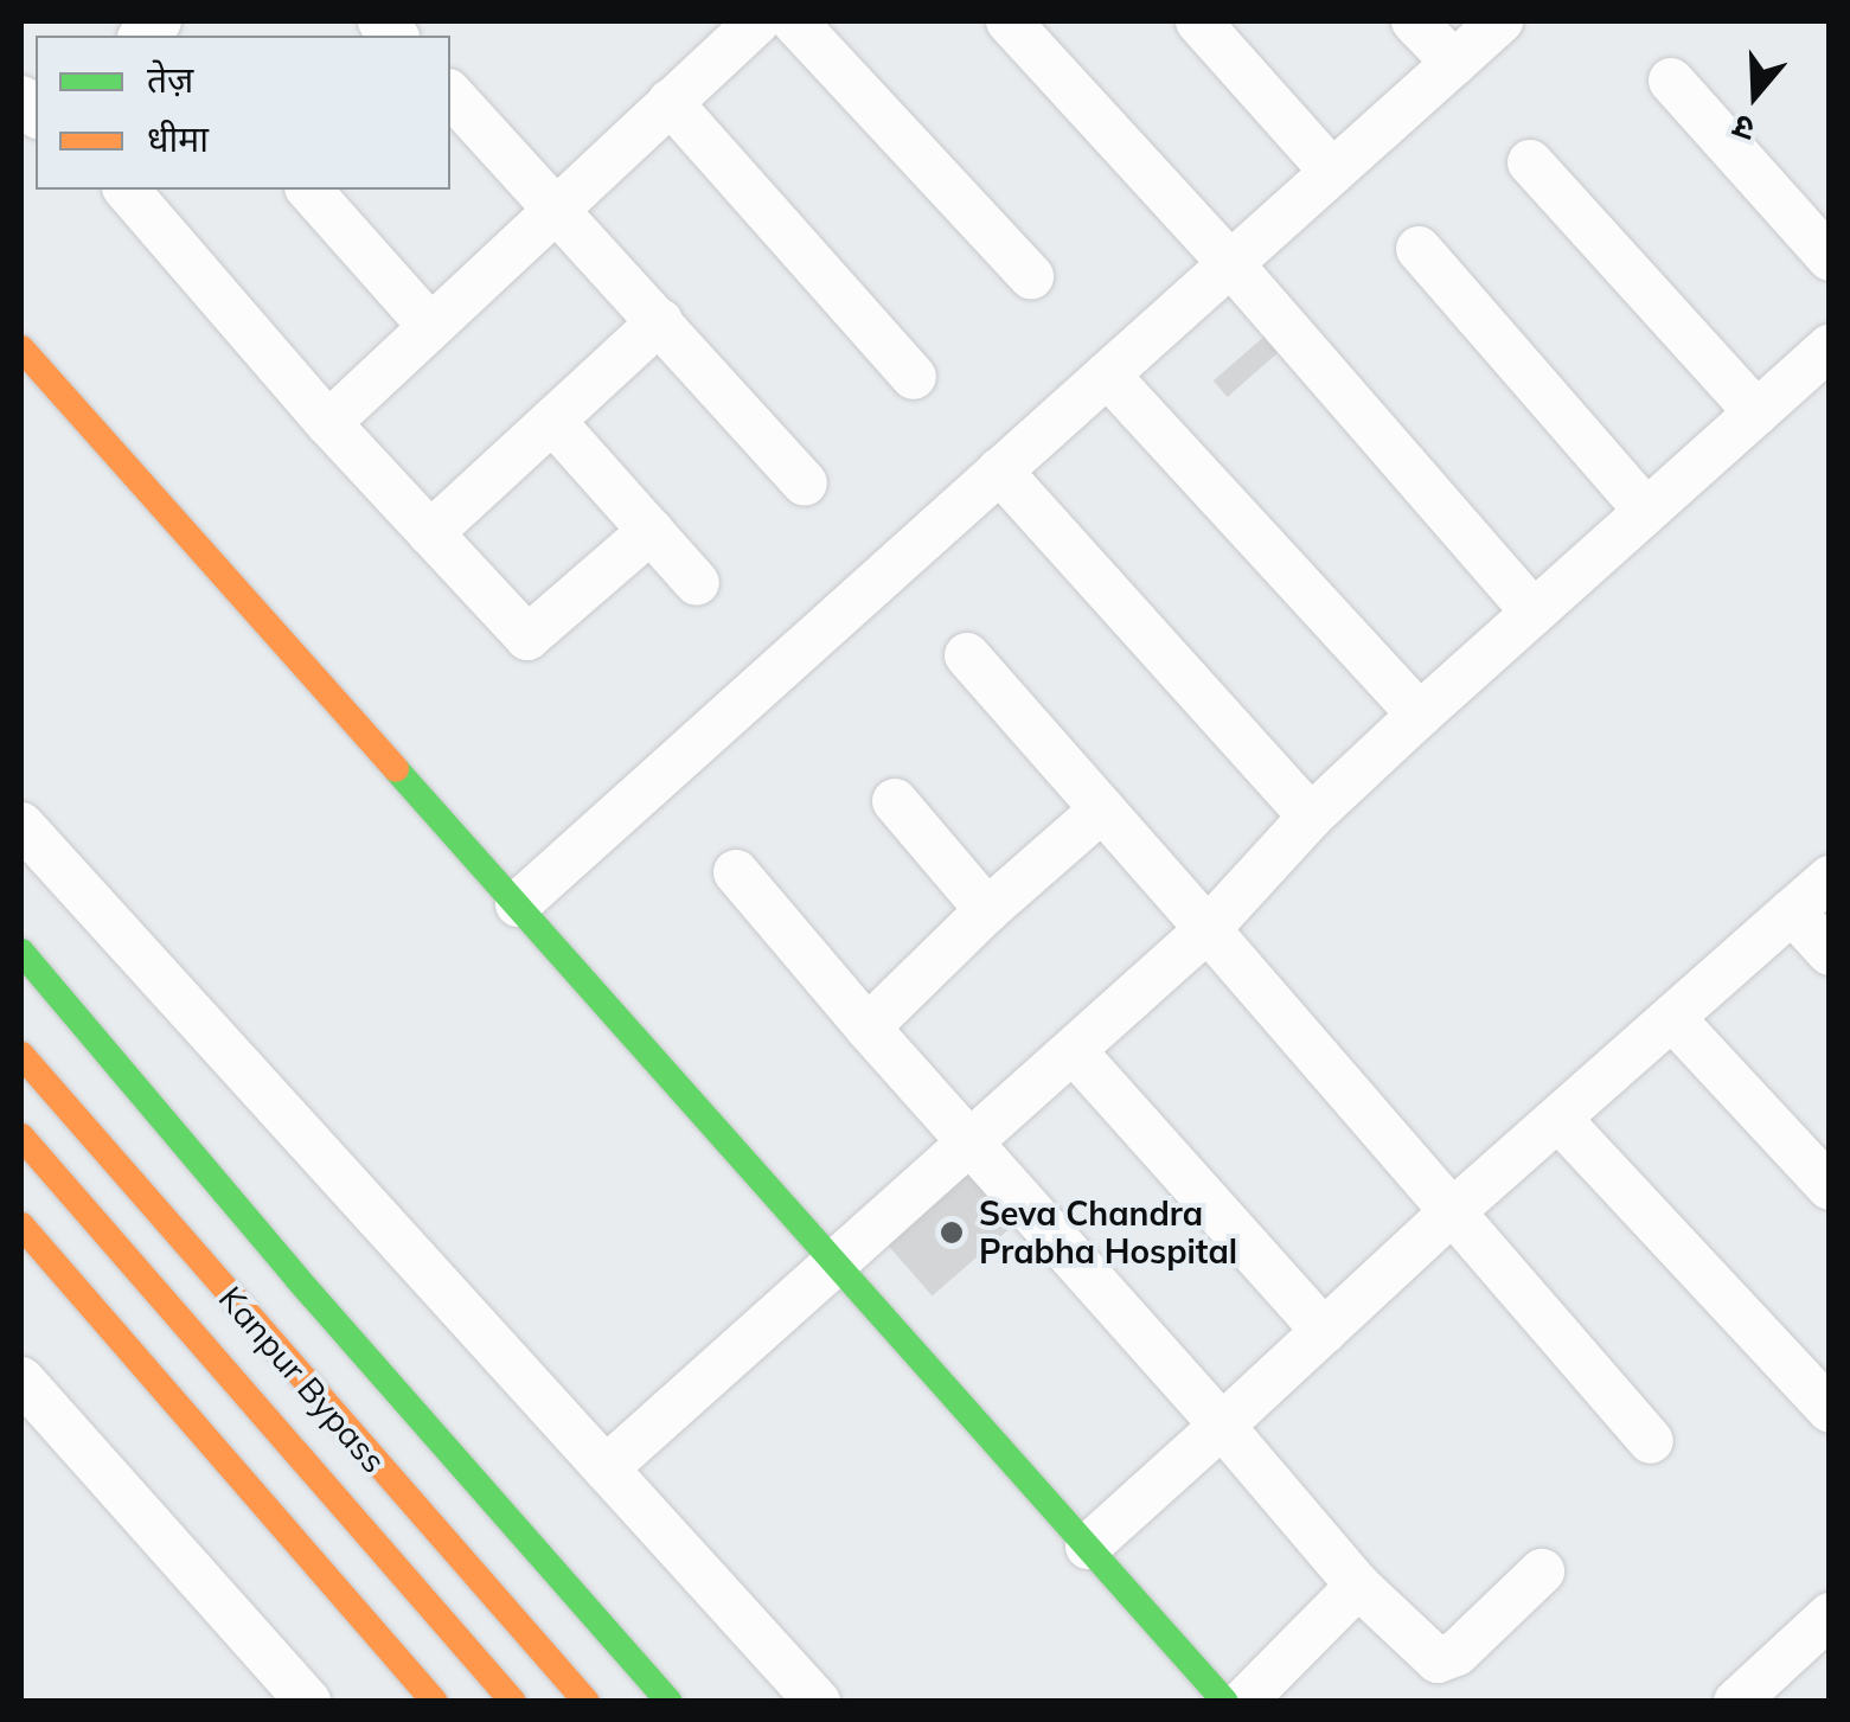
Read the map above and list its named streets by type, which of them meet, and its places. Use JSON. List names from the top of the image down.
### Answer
{
  "streets": {
    "main road": ["Kanpur Bypass"]
  },
  "places": ["Seva Chandra Prabha Hospital"],
  "legend": ["तेज़", "धीमा"],
  "north": "bottom"
}
